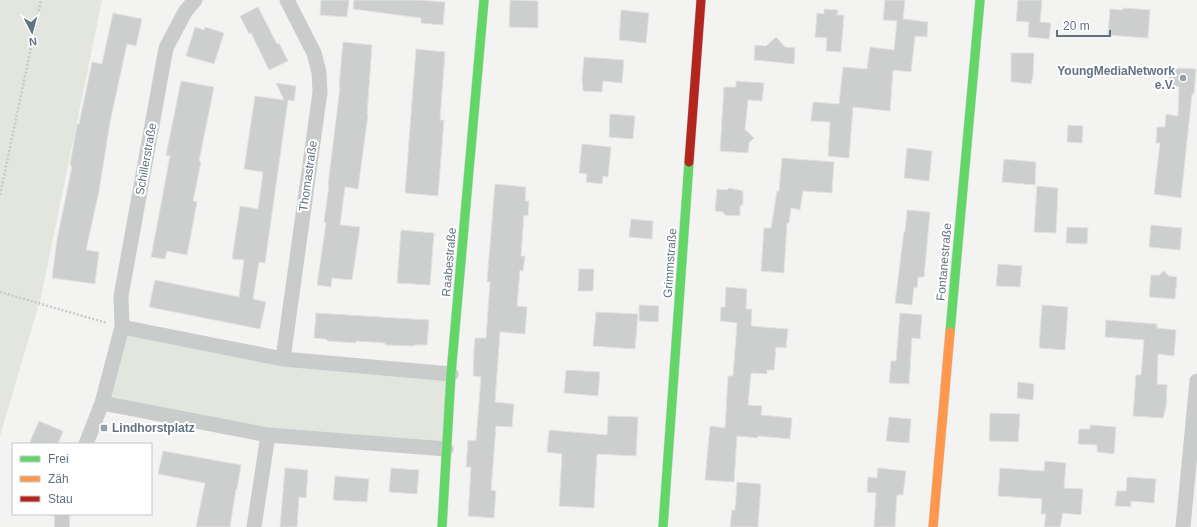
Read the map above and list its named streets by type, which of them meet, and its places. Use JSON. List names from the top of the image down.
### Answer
{
  "streets": {
    "street": [
      "Schillerstraße",
      "Thomastraße",
      "Raabestraße",
      "Fontanestraße",
      "Grimmstraße"
    ]
  },
  "places": {
    "other": ["YoungMediaNetwork e.V."],
    "transit": ["Lindhorstplatz"]
  },
  "legend": ["Frei", "Zäh", "Stau"],
  "scale_bar": "20 m",
  "north": "bottom"
}
